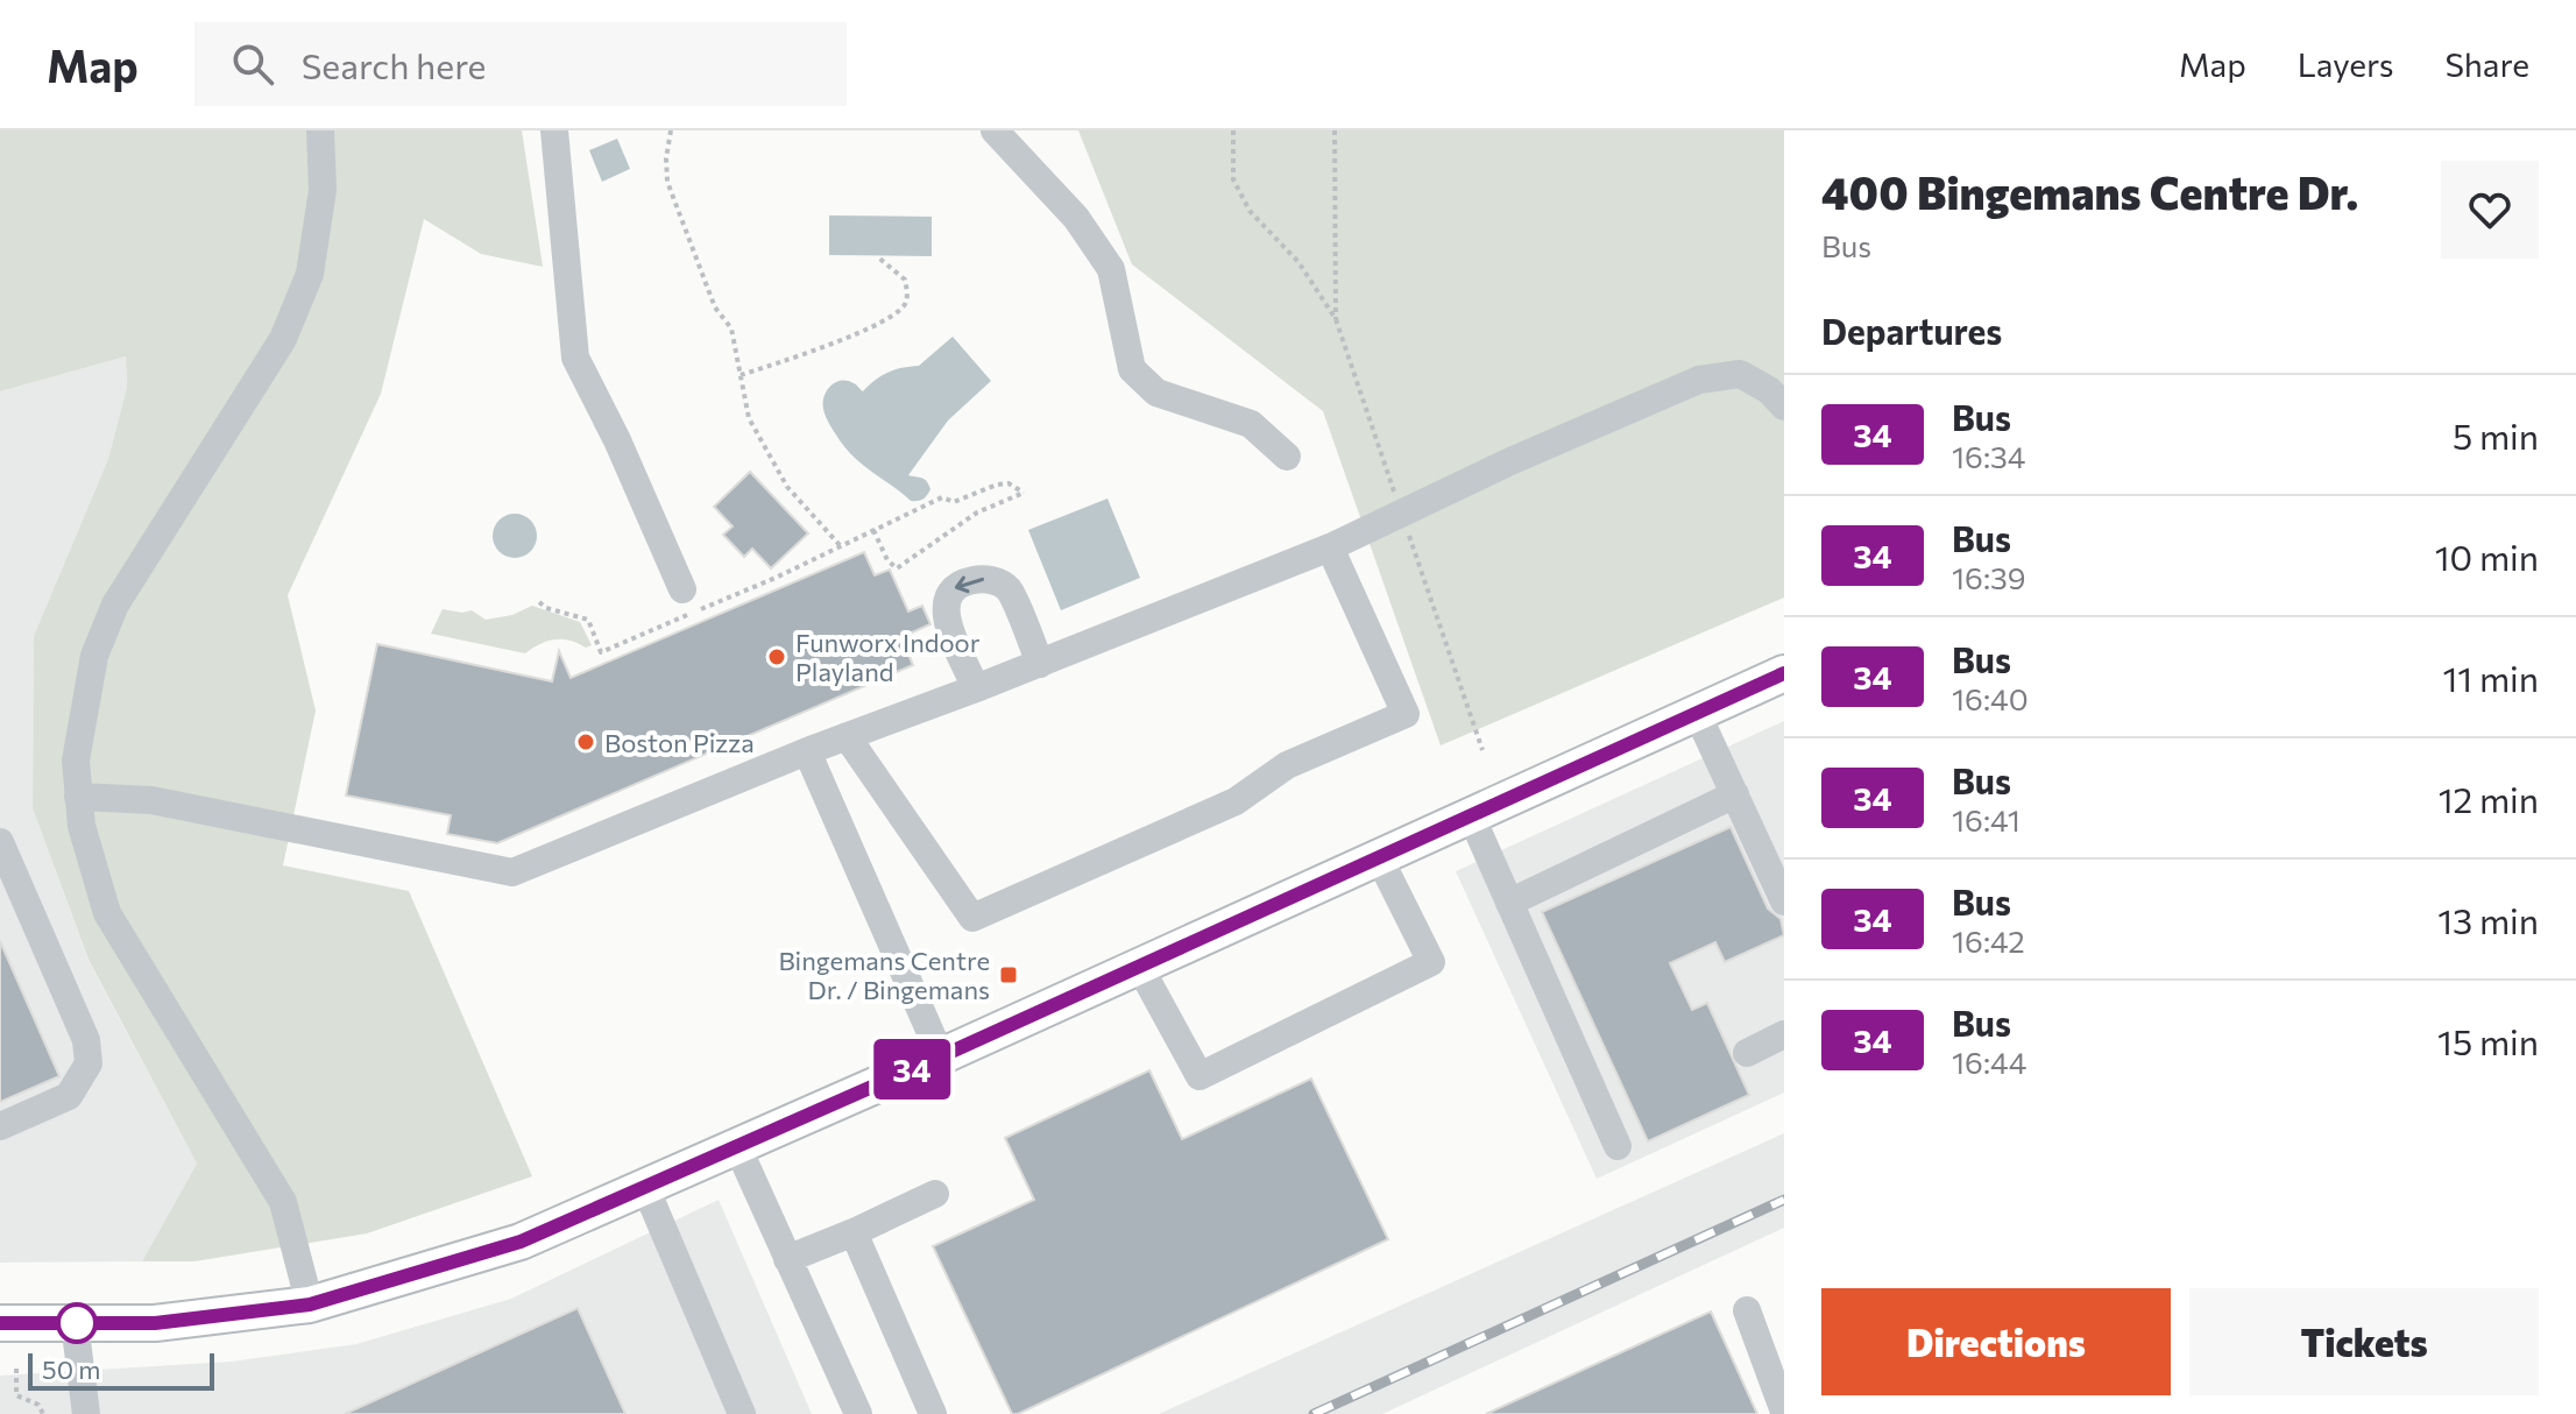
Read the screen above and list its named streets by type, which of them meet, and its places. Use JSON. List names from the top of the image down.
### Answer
{
  "places": {
    "other": ["Funworx Indoor Playland", "Boston Pizza"],
    "transit": ["Bingemans Centre Dr. / Bingemans"]
  },
  "lines": ["bus line 34"],
  "scale_bar": "50 m",
  "page": {
    "header": "Map",
    "search": "Search here",
    "nav": ["Map", "Layers", "Share"],
    "on_map": "34",
    "heading": [
      ["400 Bingemans Centre Dr.", "Bus"],
      "Departures"
    ],
    "list": [
      {
        "mark": "34",
        "name": "Bus",
        "note": "16:34",
        "value": "5 min"
      },
      {
        "mark": "34",
        "name": "Bus",
        "note": "16:39",
        "value": "10 min"
      },
      {
        "mark": "34",
        "name": "Bus",
        "note": "16:40",
        "value": "11 min"
      },
      {
        "mark": "34",
        "name": "Bus",
        "note": "16:41",
        "value": "12 min"
      },
      {
        "mark": "34",
        "name": "Bus",
        "note": "16:42",
        "value": "13 min"
      },
      {
        "mark": "34",
        "name": "Bus",
        "note": "16:44",
        "value": "15 min"
      }
    ],
    "buttons": ["Directions", "Tickets"],
    "scale": "50 m"
  }
}
